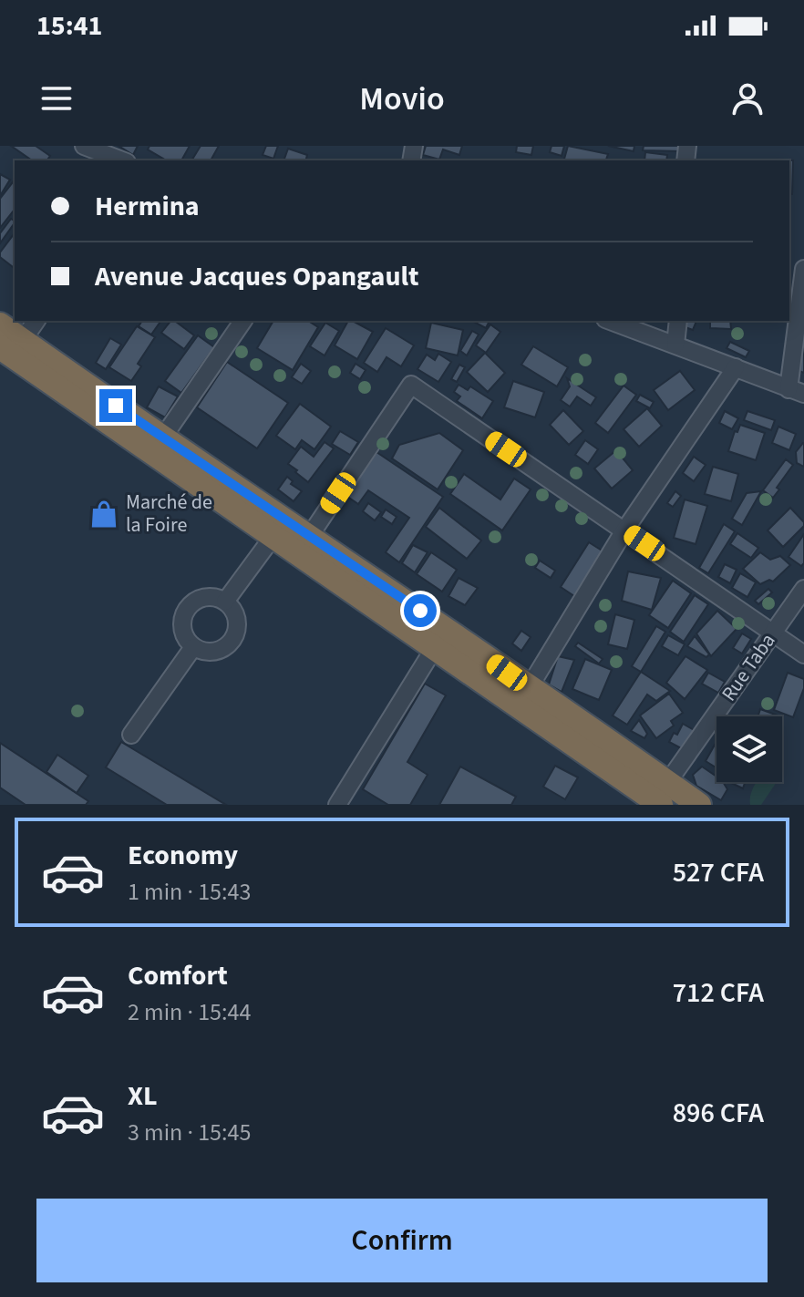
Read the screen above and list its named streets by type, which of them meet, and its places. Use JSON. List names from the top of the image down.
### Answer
{
  "streets": {
    "street": ["Rue Taba"]
  },
  "places": {
    "shop": ["Marché de la Foire"]
  },
  "page": {
    "status": "15:41",
    "header": "Movio",
    "banner": ["Hermina", "Avenue Jacques Opangault"],
    "list": [
      {
        "name": "Economy",
        "note": "1 min · 15:43",
        "value": "527 CFA"
      },
      {
        "name": "Comfort",
        "note": "2 min · 15:44",
        "value": "712 CFA"
      },
      {
        "name": "XL",
        "note": "3 min · 15:45",
        "value": "896 CFA"
      }
    ],
    "buttons": "Confirm"
  }
}
